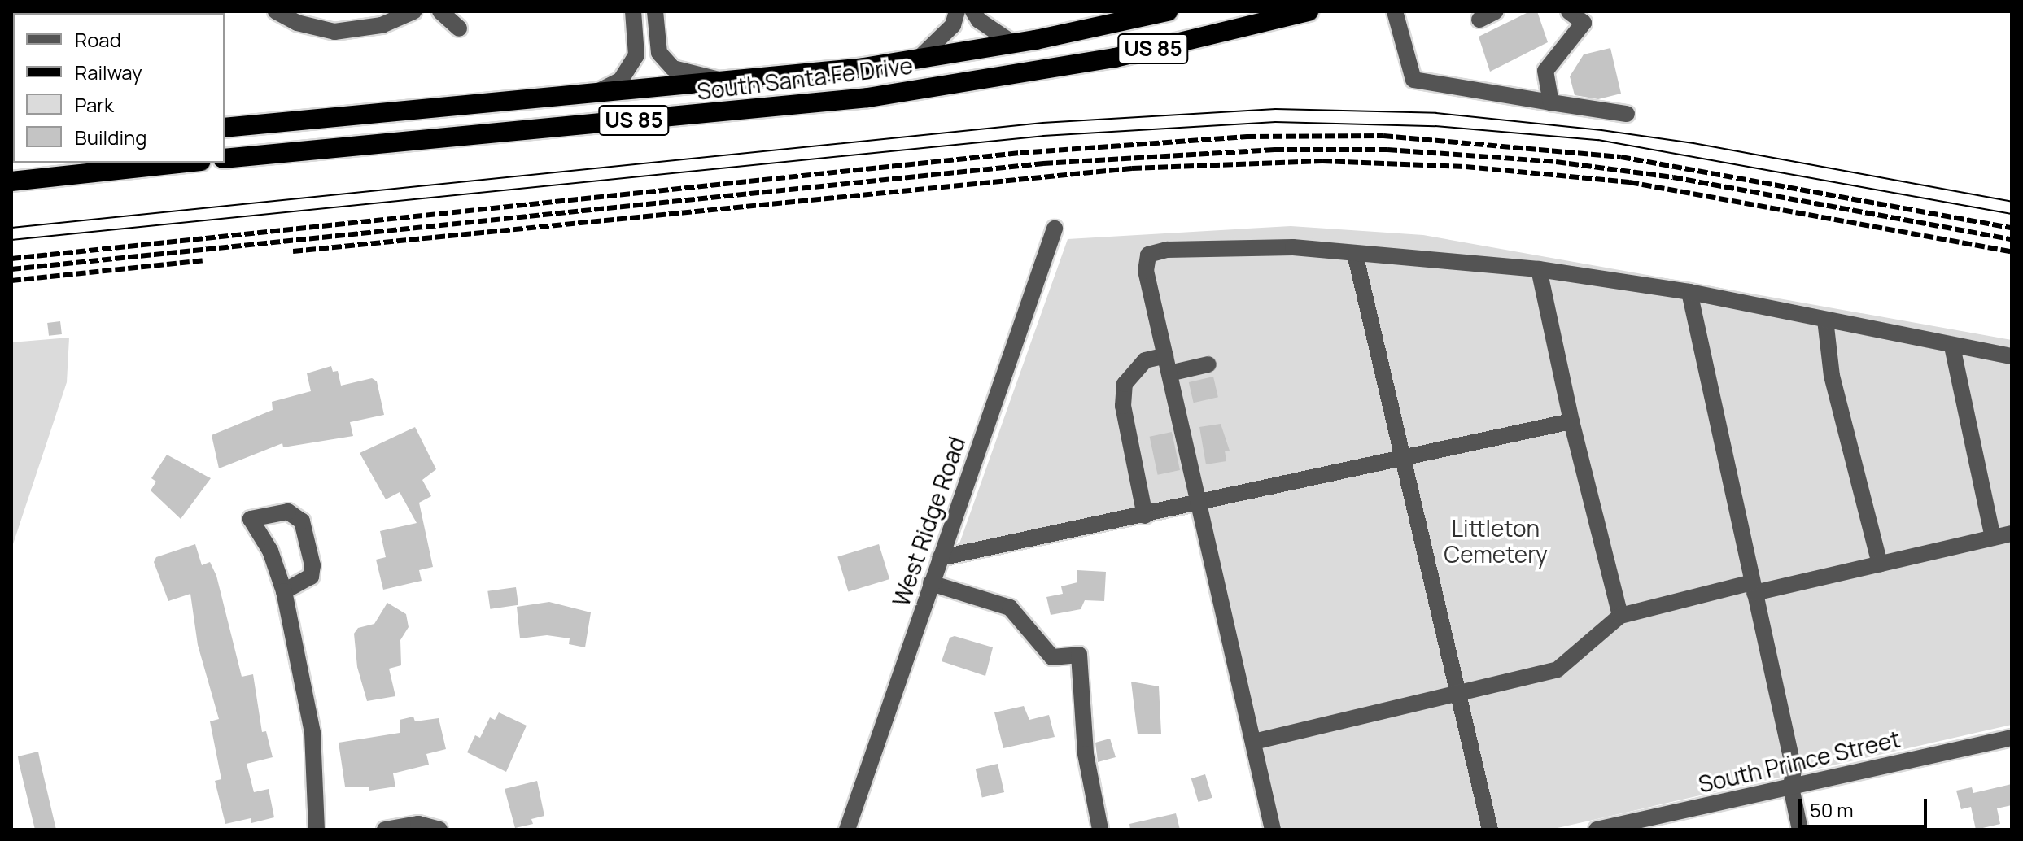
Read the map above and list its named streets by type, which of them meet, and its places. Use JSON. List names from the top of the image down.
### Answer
{
  "streets": {
    "highway": ["US 85", "South Santa Fe Drive"],
    "street": ["West Ridge Road", "South Prince Street"]
  },
  "parks": ["Littleton Cemetery"],
  "legend": [
    "Road",
    "Railway",
    "Park",
    "Building"
  ],
  "scale_bar": "50 m"
}
